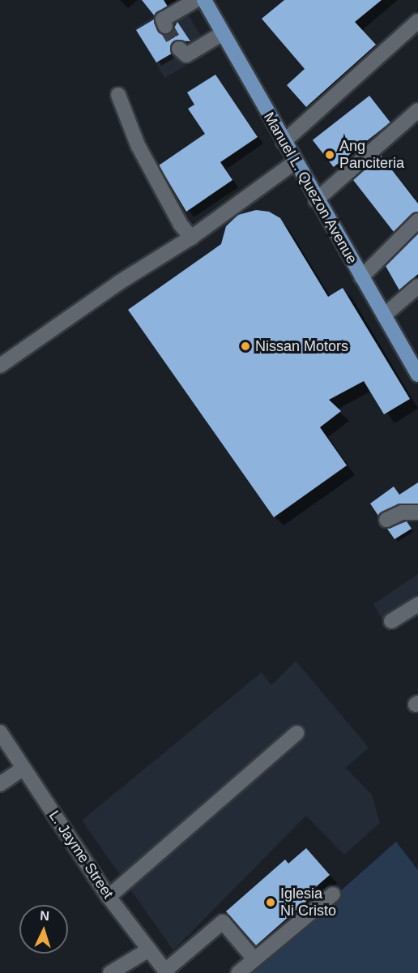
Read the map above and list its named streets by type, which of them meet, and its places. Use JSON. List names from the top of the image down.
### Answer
{
  "streets": {
    "main road": ["Manuel L. Quezon Avenue"],
    "street": ["L. Jayme Street"]
  },
  "places": ["Ang Panciteria", "Nissan Motors", "Iglesia Ni Cristo"],
  "north": "top"
}
